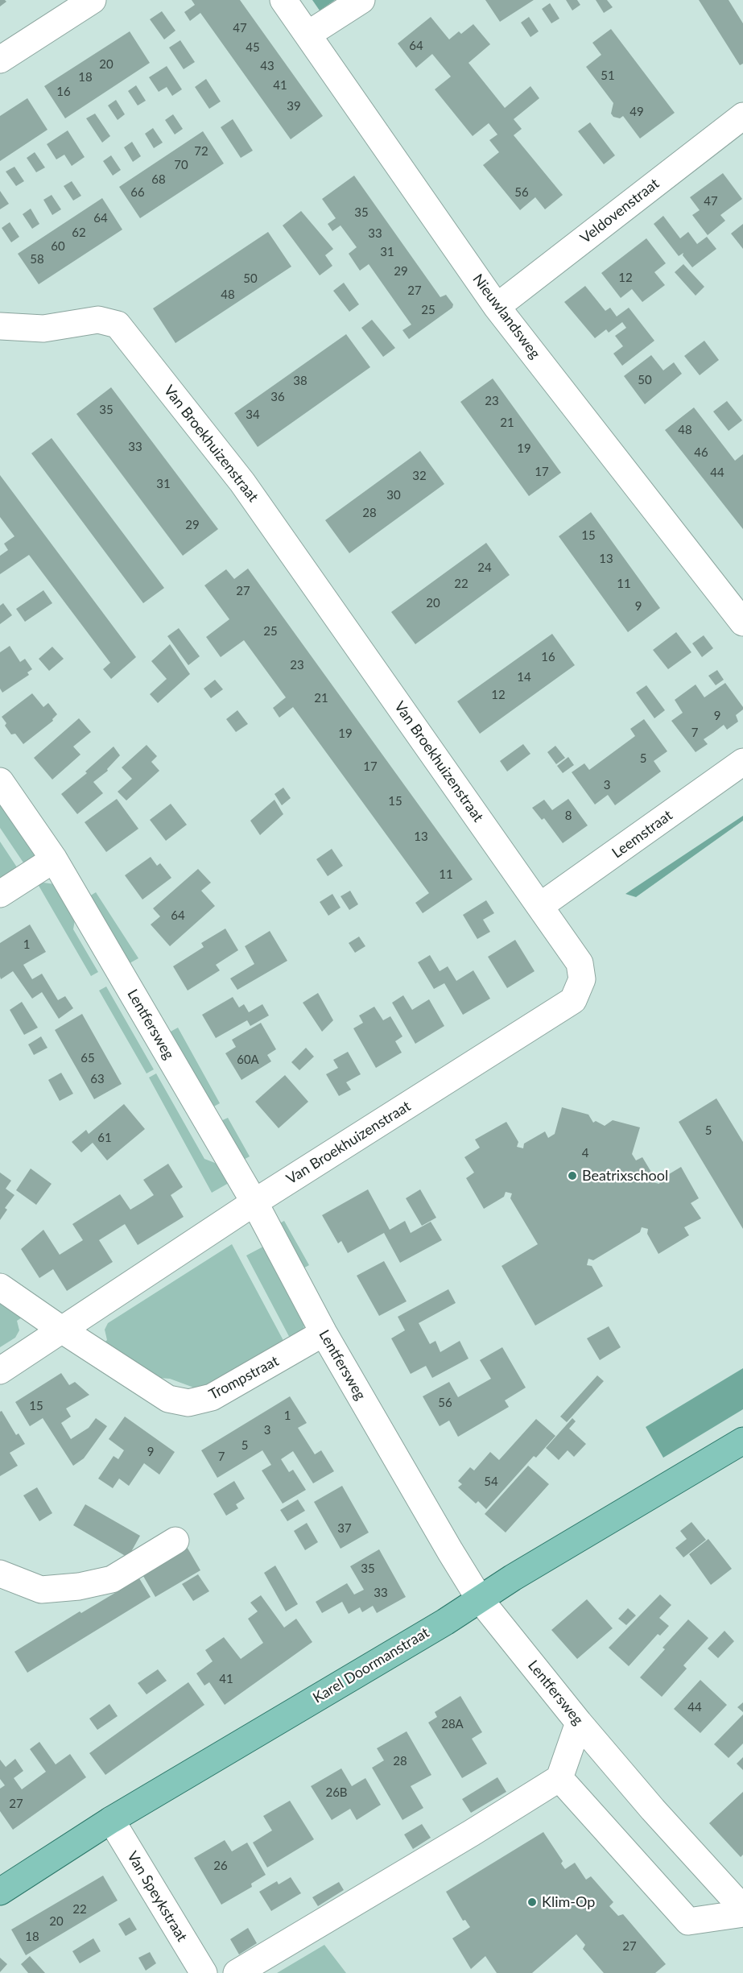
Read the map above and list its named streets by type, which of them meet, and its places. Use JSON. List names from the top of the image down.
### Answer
{
  "streets": {
    "main road": ["Karel Doormanstraat"],
    "street": [
      "Veldovenstraat",
      "Nieuwlandsweg",
      "Van Broekhuizenstraat",
      "Leemstraat",
      "Lentfersweg",
      "Trompstraat",
      "Van Speykstraat"
    ]
  },
  "crossings": [
    ["Veldovenstraat", "Nieuwlandsweg"],
    ["Van Broekhuizenstraat", "Leemstraat"],
    ["Van Broekhuizenstraat", "Lentfersweg"],
    ["Lentfersweg", "Trompstraat"],
    ["Lentfersweg", "Karel Doormanstraat"],
    ["Karel Doormanstraat", "Van Speykstraat"]
  ],
  "places": ["Beatrixschool", "Klim-Op"],
  "house_numbers": [
    "47",
    "64",
    "45",
    "20",
    "43",
    "51",
    "18",
    "41",
    "16",
    "39",
    "49",
    "72",
    "70",
    "68",
    "66",
    "56",
    "47",
    "35",
    "64",
    "62",
    "33",
    "60",
    "31",
    "58",
    "29",
    "12",
    "50",
    "27",
    "48",
    "25",
    "50",
    "38",
    "36",
    "23",
    "35",
    "34",
    "21",
    "48",
    "33",
    "19",
    "46",
    "17",
    "44",
    "32",
    "31",
    "30",
    "28",
    "29",
    "15",
    "13",
    "24",
    "22",
    "11",
    "27",
    "20",
    "9",
    "25",
    "16",
    "23",
    "14",
    "12",
    "21",
    "9",
    "7",
    "19",
    "5",
    "17",
    "3",
    "15",
    "8",
    "13",
    "11",
    "64",
    "1",
    "65",
    "60A",
    "63",
    "5",
    "61",
    "4",
    "56",
    "15",
    "1",
    "3",
    "5",
    "9",
    "7",
    "54",
    "37",
    "35",
    "33",
    "41",
    "44",
    "28A",
    "28",
    "26B",
    "27",
    "26",
    "22",
    "20",
    "18",
    "27"
  ]
}
